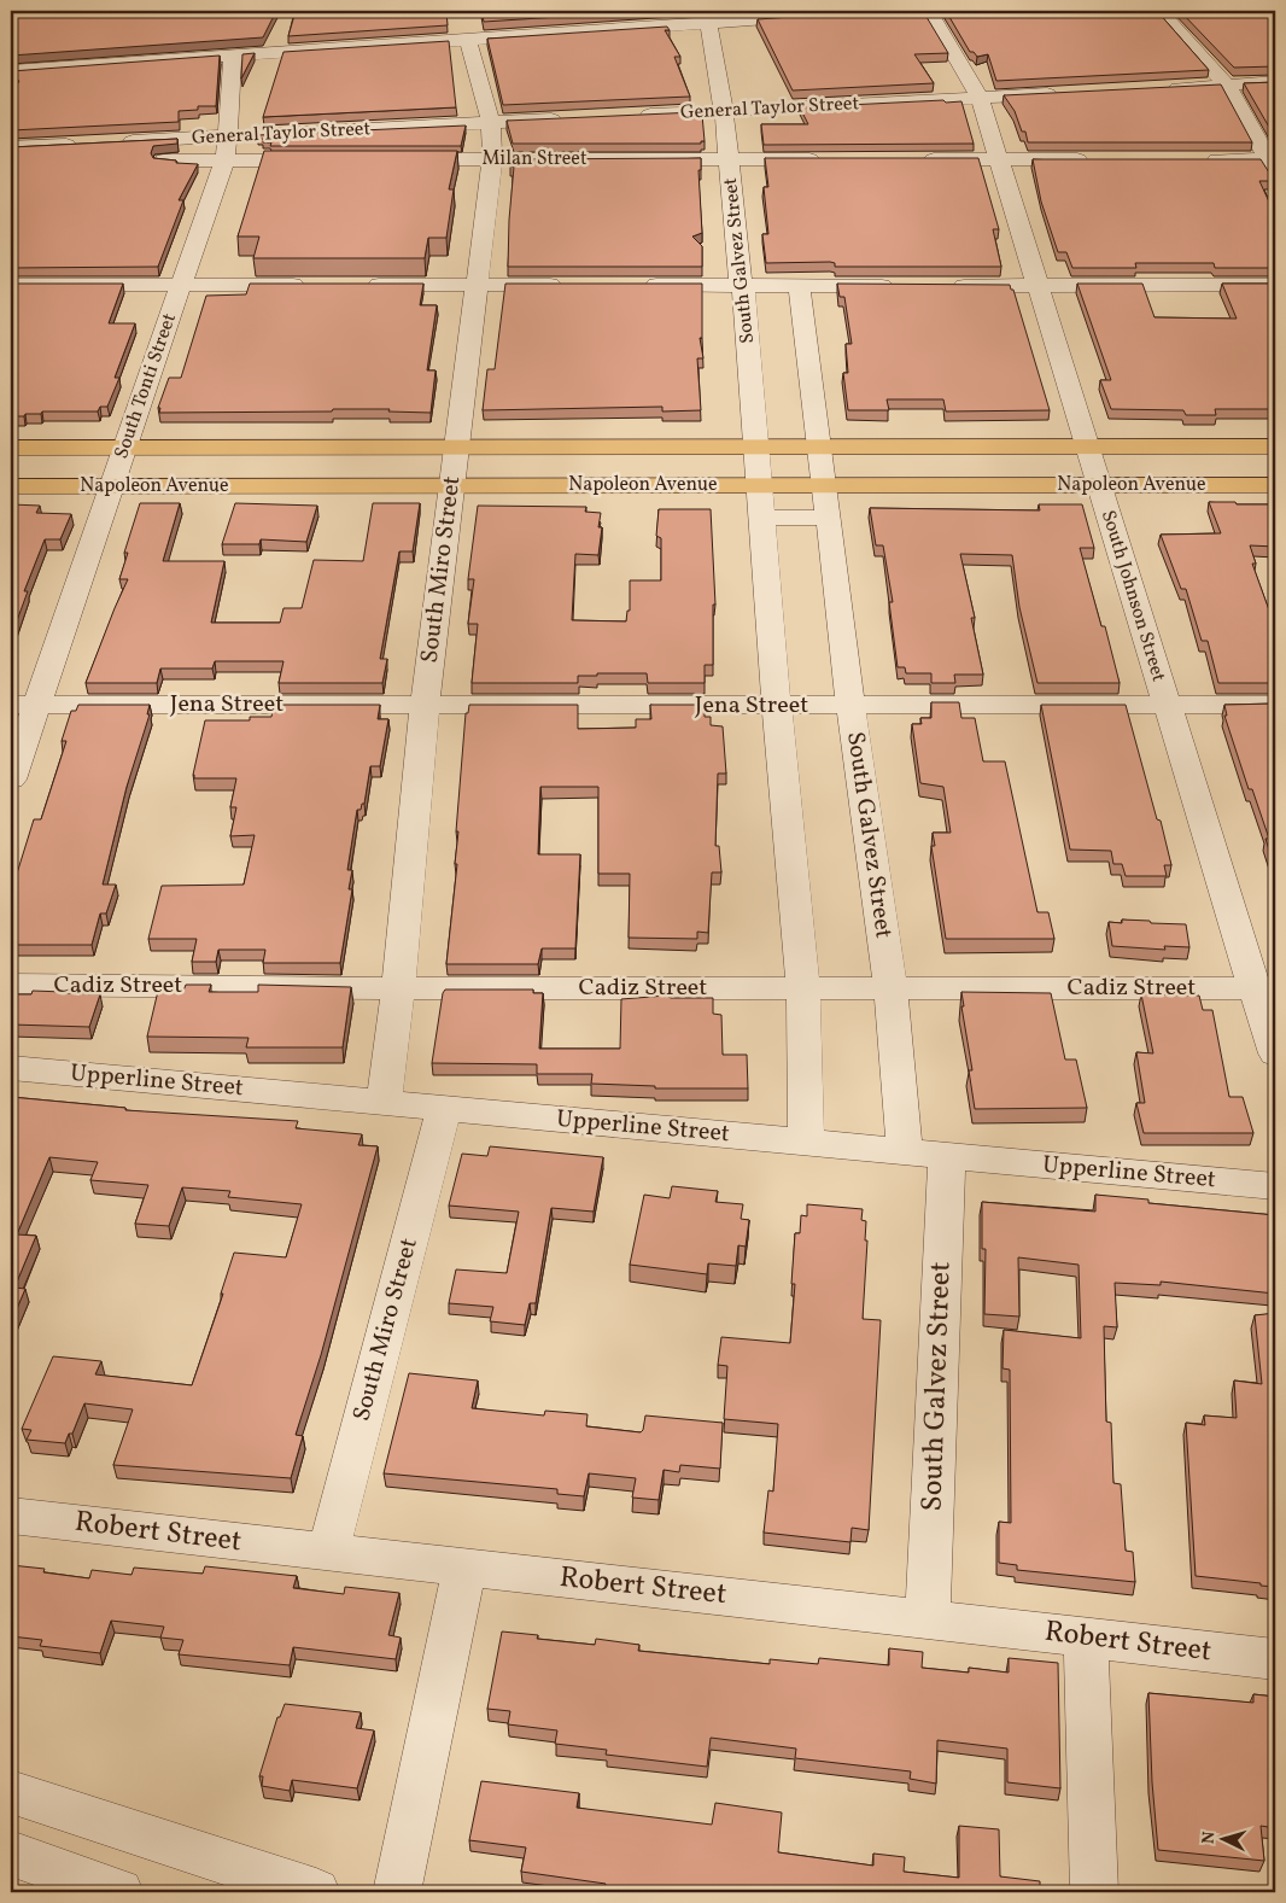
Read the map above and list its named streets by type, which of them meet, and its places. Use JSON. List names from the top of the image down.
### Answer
{
  "streets": {
    "main road": ["Napoleon Avenue"],
    "street": [
      "General Taylor Street",
      "Milan Street",
      "South Galvez Street",
      "South Tonti Street",
      "South Miro Street",
      "South Johnson Street",
      "Jena Street",
      "Cadiz Street",
      "Upperline Street",
      "Robert Street"
    ]
  },
  "crossings": [
    ["General Taylor Street", "South Galvez Street"],
    ["General Taylor Street", "South Tonti Street"],
    ["General Taylor Street", "South Miro Street"],
    ["General Taylor Street", "South Johnson Street"],
    ["Milan Street", "South Galvez Street"],
    ["Milan Street", "South Miro Street"],
    ["South Galvez Street", "Napoleon Avenue"],
    ["South Galvez Street", "Jena Street"],
    ["South Galvez Street", "Cadiz Street"],
    ["South Galvez Street", "Upperline Street"],
    ["South Galvez Street", "Robert Street"],
    ["South Tonti Street", "Napoleon Avenue"],
    ["South Tonti Street", "Jena Street"],
    ["Napoleon Avenue", "South Miro Street"],
    ["Napoleon Avenue", "South Johnson Street"],
    ["South Miro Street", "Jena Street"],
    ["South Miro Street", "Cadiz Street"],
    ["South Miro Street", "Upperline Street"],
    ["South Miro Street", "Robert Street"],
    ["South Johnson Street", "Jena Street"],
    ["South Johnson Street", "Cadiz Street"]
  ],
  "north": "left"
}
